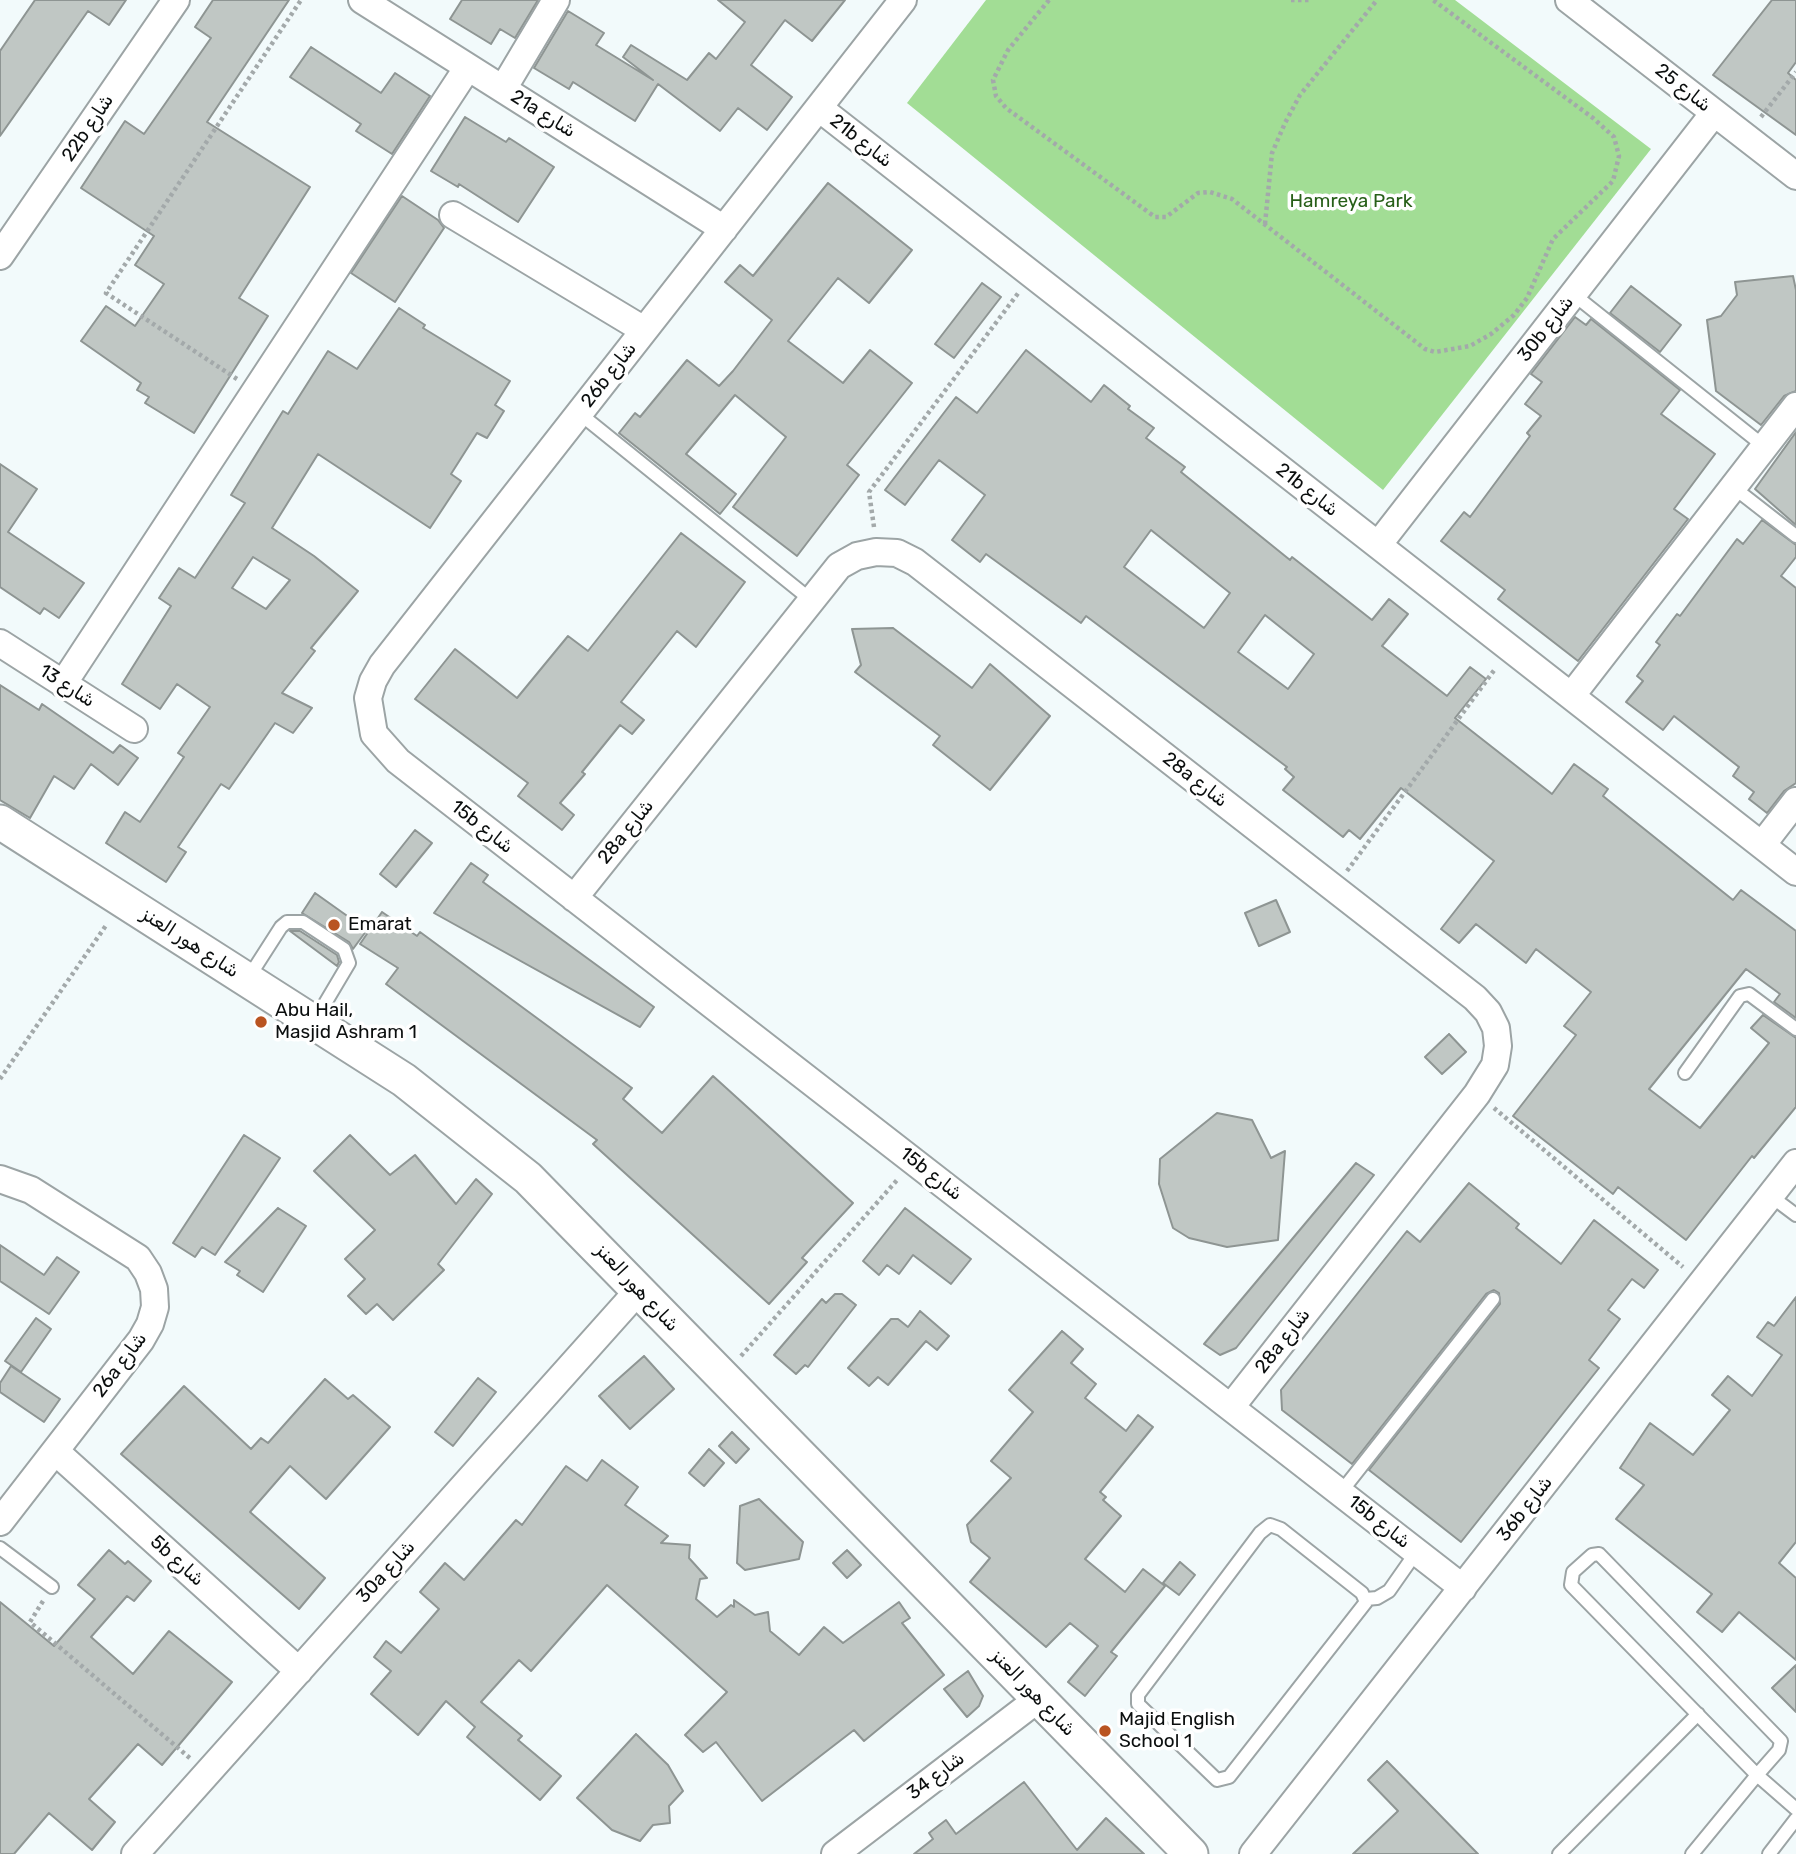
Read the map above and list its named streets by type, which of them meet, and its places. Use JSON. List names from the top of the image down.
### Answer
{
  "streets": {
    "street": [
      "شارع 25",
      "21a شارع",
      "22b شارع",
      "21b شارع",
      "30b شارع",
      "26b شارع",
      "شارع 13",
      "28a شارع",
      "15b شارع",
      "شارع هور العنز",
      "26a شارع",
      "36b شارع",
      "5b شارع",
      "30a شارع",
      "شارع 34"
    ]
  },
  "crossings": [
    ["شارع 25", "30b شارع"],
    ["21a شارع", "26b شارع"],
    ["21b شارع", "30b شارع"],
    ["21b شارع", "26b شارع"],
    ["26b شارع", "15b شارع"],
    ["28a شارع", "15b شارع"],
    ["15b شارع", "36b شارع"],
    ["شارع هور العنز", "30a شارع"],
    ["شارع هور العنز", "شارع 34"],
    ["26a شارع", "5b شارع"],
    ["5b شارع", "30a شارع"]
  ],
  "parks": ["Hamreya Park"],
  "places": ["Emarat", "Abu Hail, Masjid Ashram 1", "Majid English School 1"]
}
